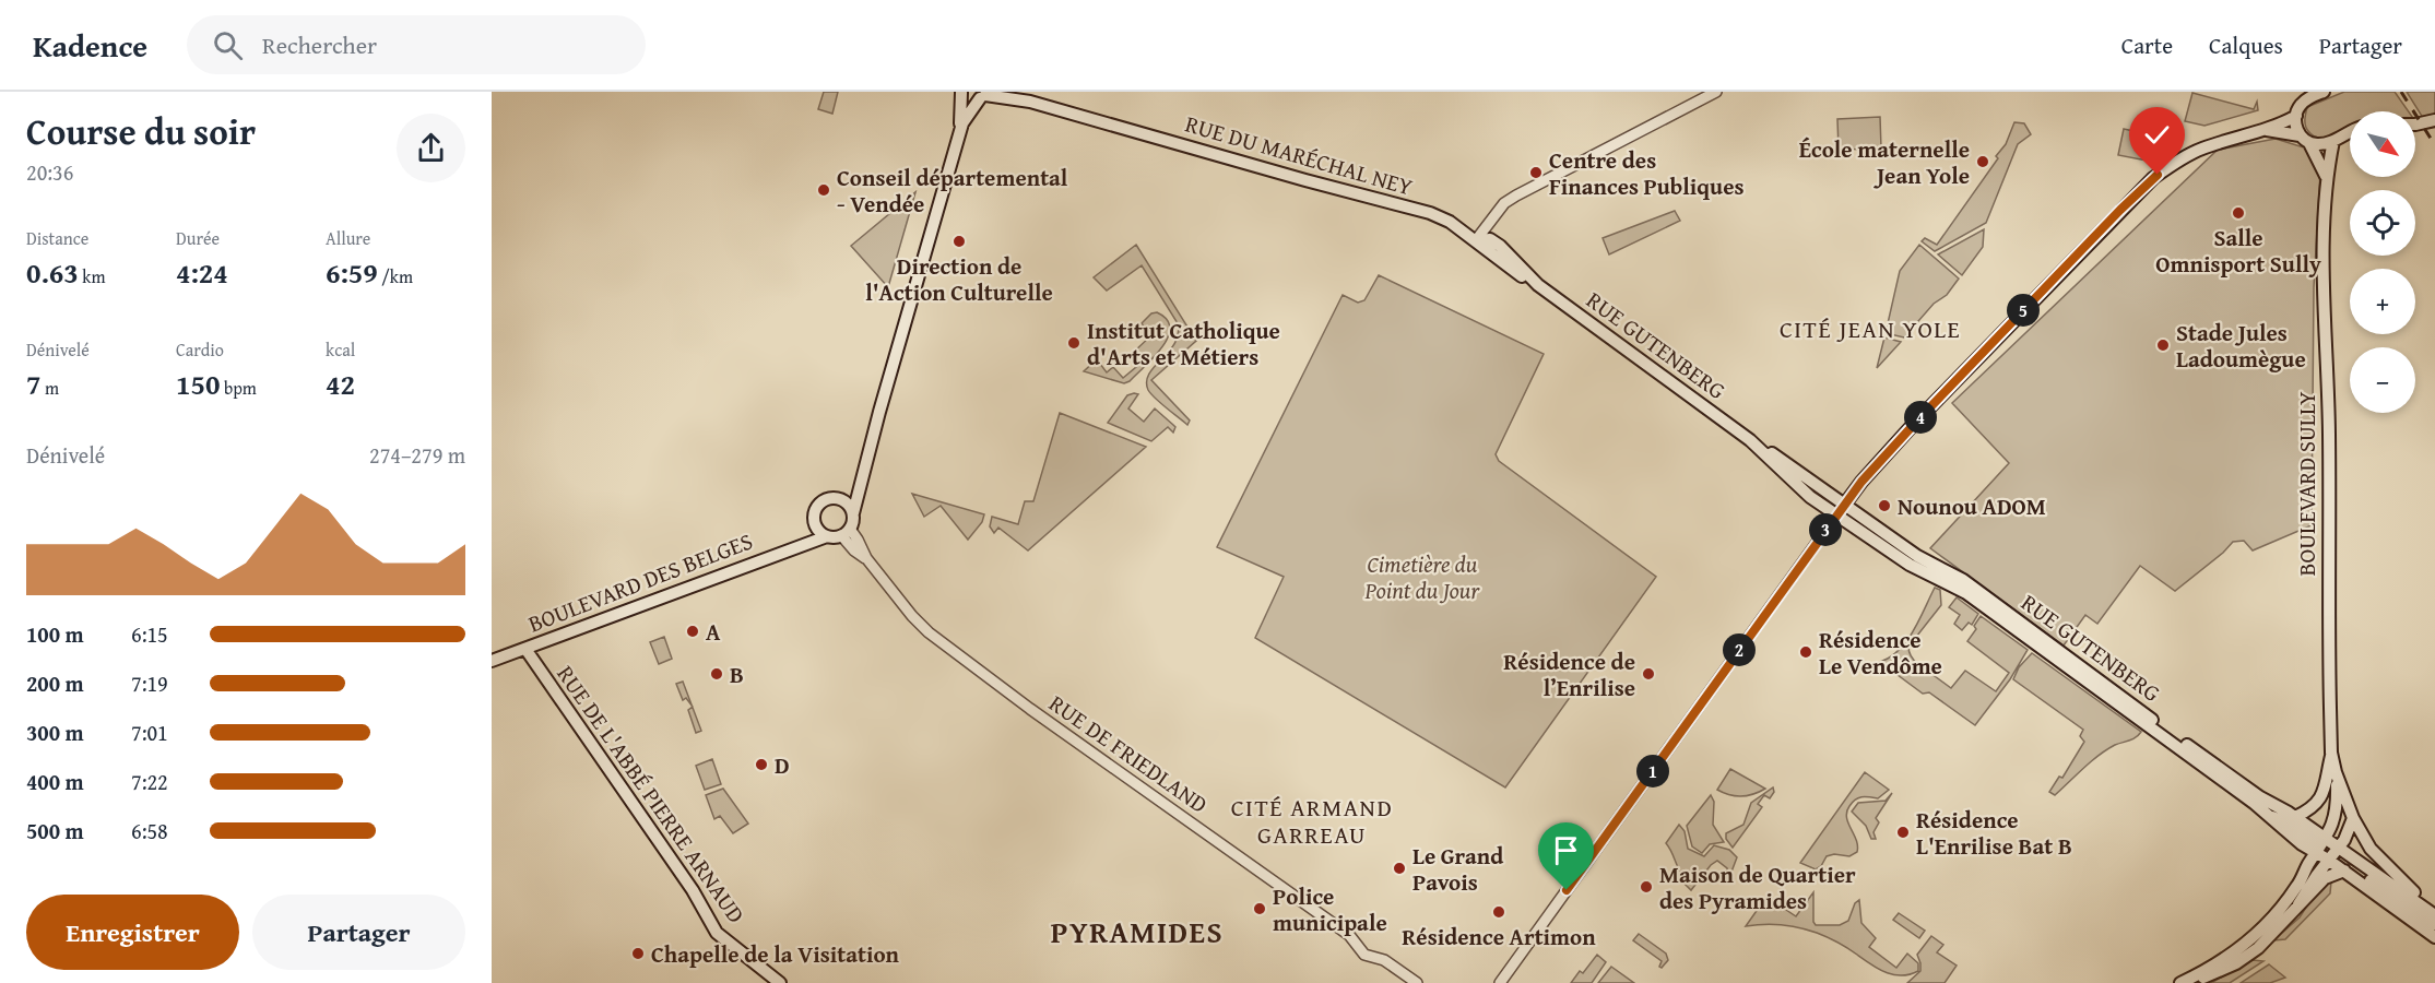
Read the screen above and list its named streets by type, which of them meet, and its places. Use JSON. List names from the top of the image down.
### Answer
{
  "streets": {
    "main road": [
      "RUE DU MARÉCHAL NEY",
      "RUE GUTENBERG",
      "BOULEVARD SULLY",
      "BOULEVARD DES BELGES",
      "RUE DE L'ABBÉ PIERRE ARNAUD"
    ],
    "street": ["RUE DE FRIEDLAND"]
  },
  "crossings": [
    ["RUE DU MARÉCHAL NEY", "RUE GUTENBERG"],
    ["RUE GUTENBERG", "BOULEVARD SULLY"],
    ["BOULEVARD DES BELGES", "RUE DE FRIEDLAND"],
    ["BOULEVARD DES BELGES", "RUE DE L'ABBÉ PIERRE ARNAUD"]
  ],
  "districts": ["CITÉ JEAN YOLE", "CITÉ ARMAND GARREAU", "PYRAMIDES"],
  "parks": ["Cimetière du Point du Jour"],
  "places": [
    "École maternelle Jean Yole",
    "Centre des Finances Publiques",
    "Conseil départemental - Vendée",
    "Salle Omnisport Sully",
    "Direction de l'Action Culturelle",
    "Institut Catholique d'Arts et Métiers",
    "Stade Jules Ladoumègue",
    "Nounou ADOM",
    "A",
    "Résidence Le Vendôme",
    "B",
    "Résidence de l’Enrilise",
    "D",
    "Résidence L'Enrilise Bat B",
    "Le Grand Pavois",
    "Maison de Quartier des Pyramides",
    "Police municipale",
    "Résidence Artimon",
    "Chapelle de la Visitation"
  ],
  "north": "bottom right",
  "page": {
    "header": "Kadence",
    "search": "Rechercher",
    "nav": ["Carte", "Calques", "Partager"],
    "heading": ["Course du soir", "20:36"],
    "map_buttons": ["+", "−"],
    "stats": [
      ["Distance", "0.63 km"],
      ["Durée", "4:24"],
      ["Allure", "6:59 /km"],
      ["Dénivelé", "7 m"],
      ["Cardio", "150 bpm"],
      ["kcal", "42"]
    ],
    "pins": [
      "5",
      "4",
      "3",
      "2",
      "1"
    ],
    "chart": ["Dénivelé", "274–279 m"],
    "list": [
      {
        "name": "100 m",
        "note": "6:15"
      },
      {
        "name": "200 m",
        "note": "7:19"
      },
      {
        "name": "300 m",
        "note": "7:01"
      },
      {
        "name": "400 m",
        "note": "7:22"
      },
      {
        "name": "500 m",
        "note": "6:58"
      }
    ],
    "buttons": ["Enregistrer", "Partager"]
  }
}
